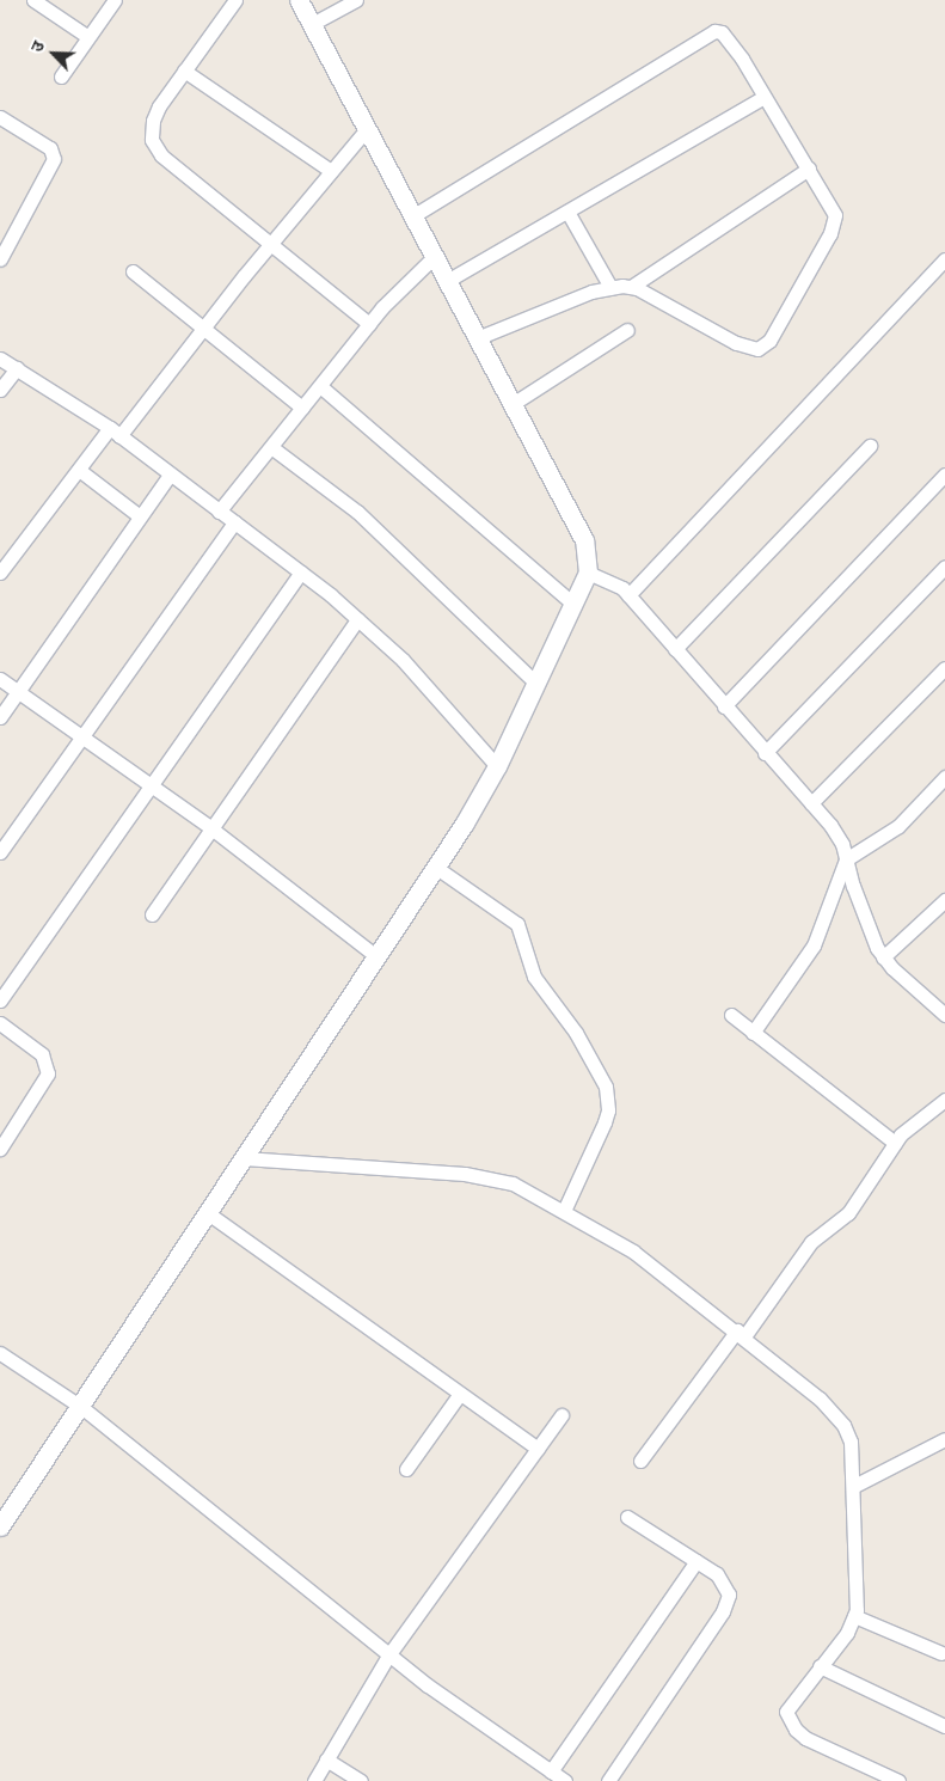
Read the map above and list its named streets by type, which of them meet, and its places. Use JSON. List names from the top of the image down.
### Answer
{
  "north": "top left"
}
